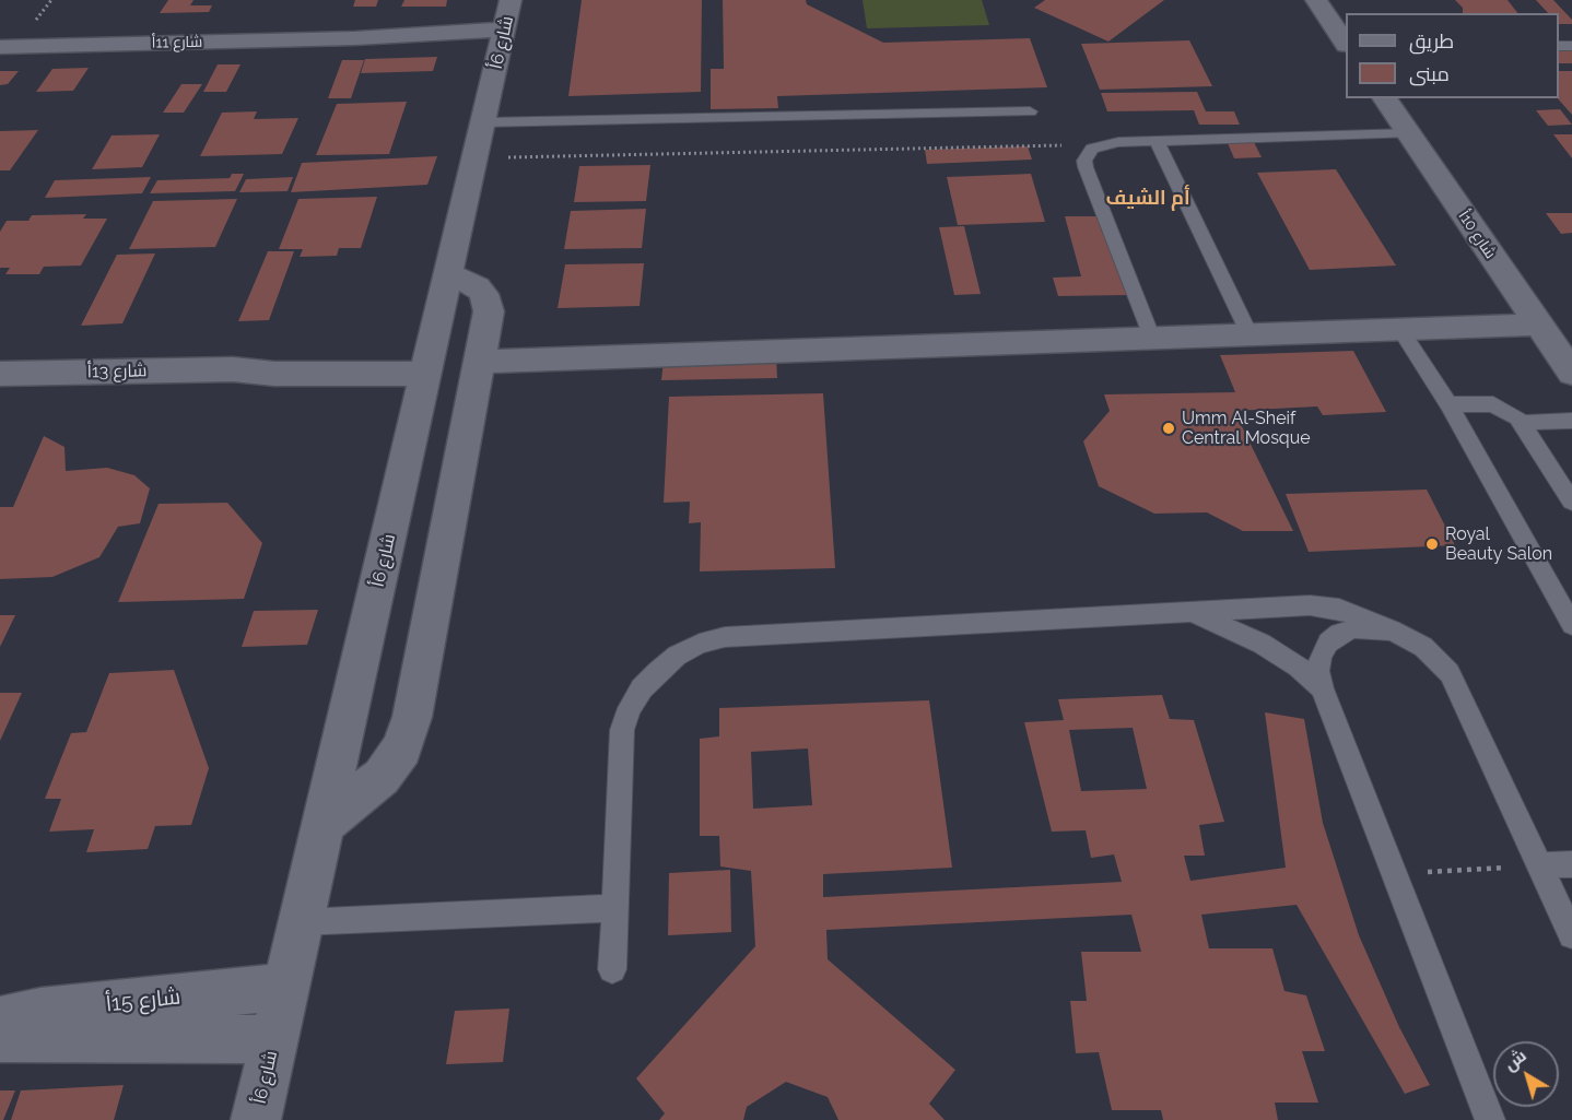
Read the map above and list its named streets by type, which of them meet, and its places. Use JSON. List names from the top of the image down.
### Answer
{
  "streets": {
    "street": [
      "شارع 11أ",
      "شارع 6أ",
      "شارع 10أ",
      "شارع 13أ",
      "شارع 15أ"
    ]
  },
  "crossings": [
    ["شارع 11أ", "شارع 6أ"],
    ["شارع 6أ", "شارع 13أ"],
    ["شارع 6أ", "شارع 15أ"]
  ],
  "districts": ["أم الشيف"],
  "places": ["Umm Al-Sheif Central Mosque", "Royal Beauty Salon"],
  "legend": ["طريق", "مبنى"],
  "north": "top left"
}
